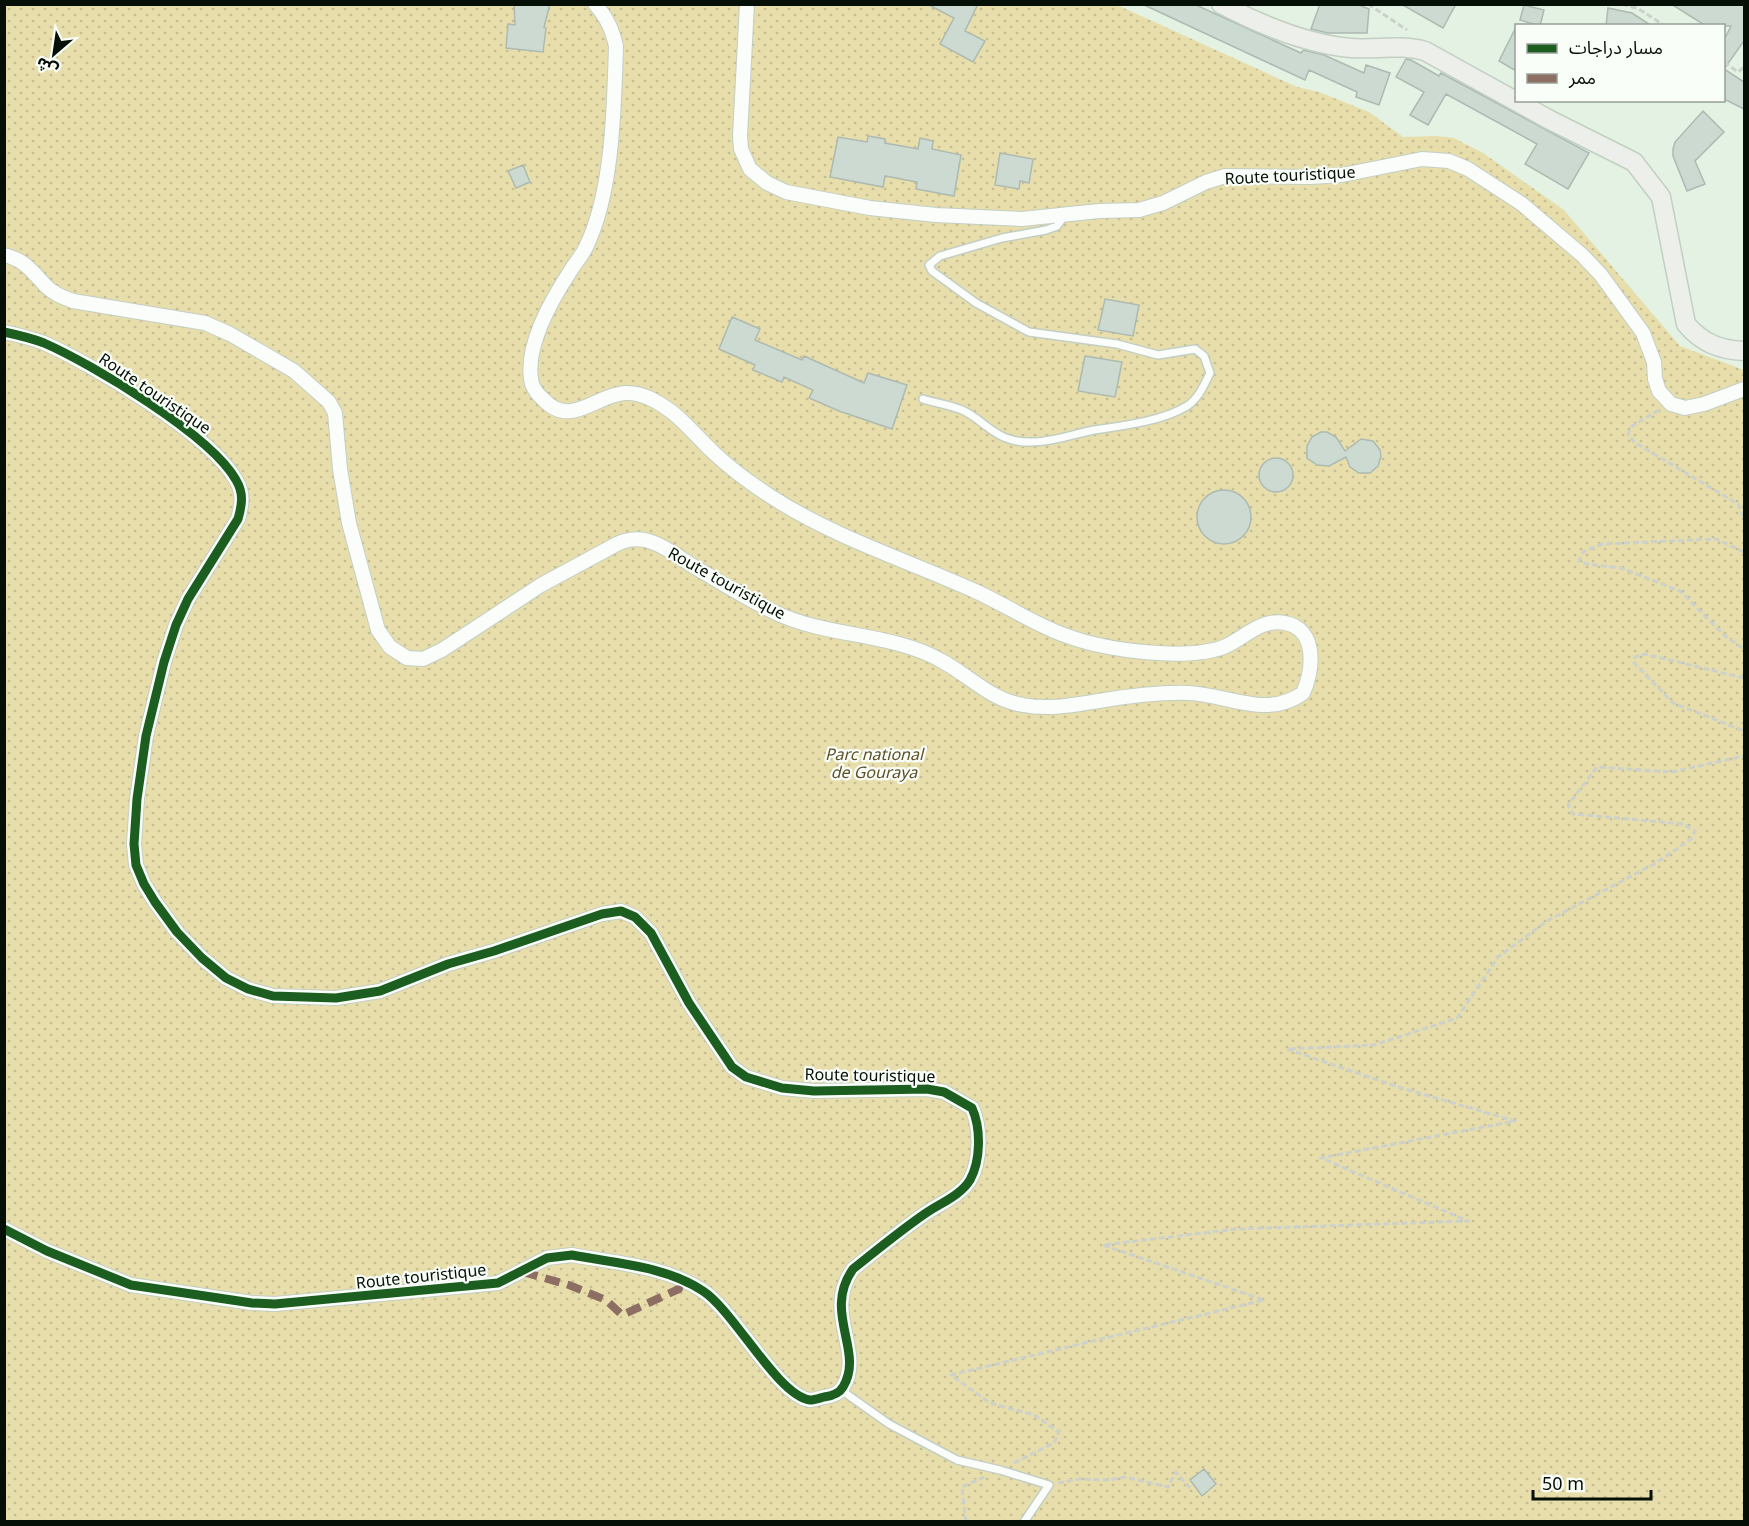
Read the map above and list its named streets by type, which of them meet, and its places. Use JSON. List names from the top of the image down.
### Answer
{
  "streets": {
    "street": ["Route touristique"]
  },
  "parks": ["Parc national de Gouraya"],
  "legend": ["مسار دراجات", "ممر"],
  "scale_bar": "50 m",
  "north": "bottom left"
}
